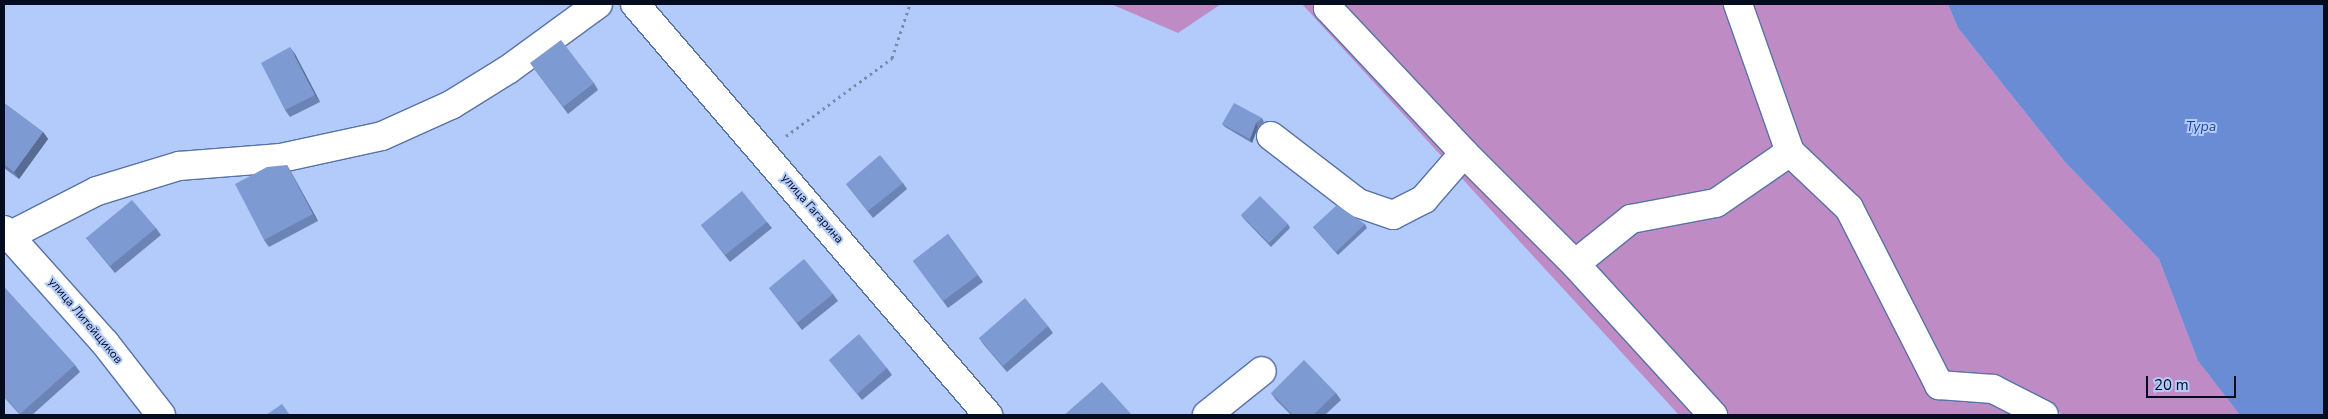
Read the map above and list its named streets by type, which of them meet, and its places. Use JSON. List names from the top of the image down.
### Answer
{
  "streets": {
    "street": ["улица Гагарина", "улица Литейщиков"]
  },
  "water": ["Тура"],
  "scale_bar": "20 m"
}
